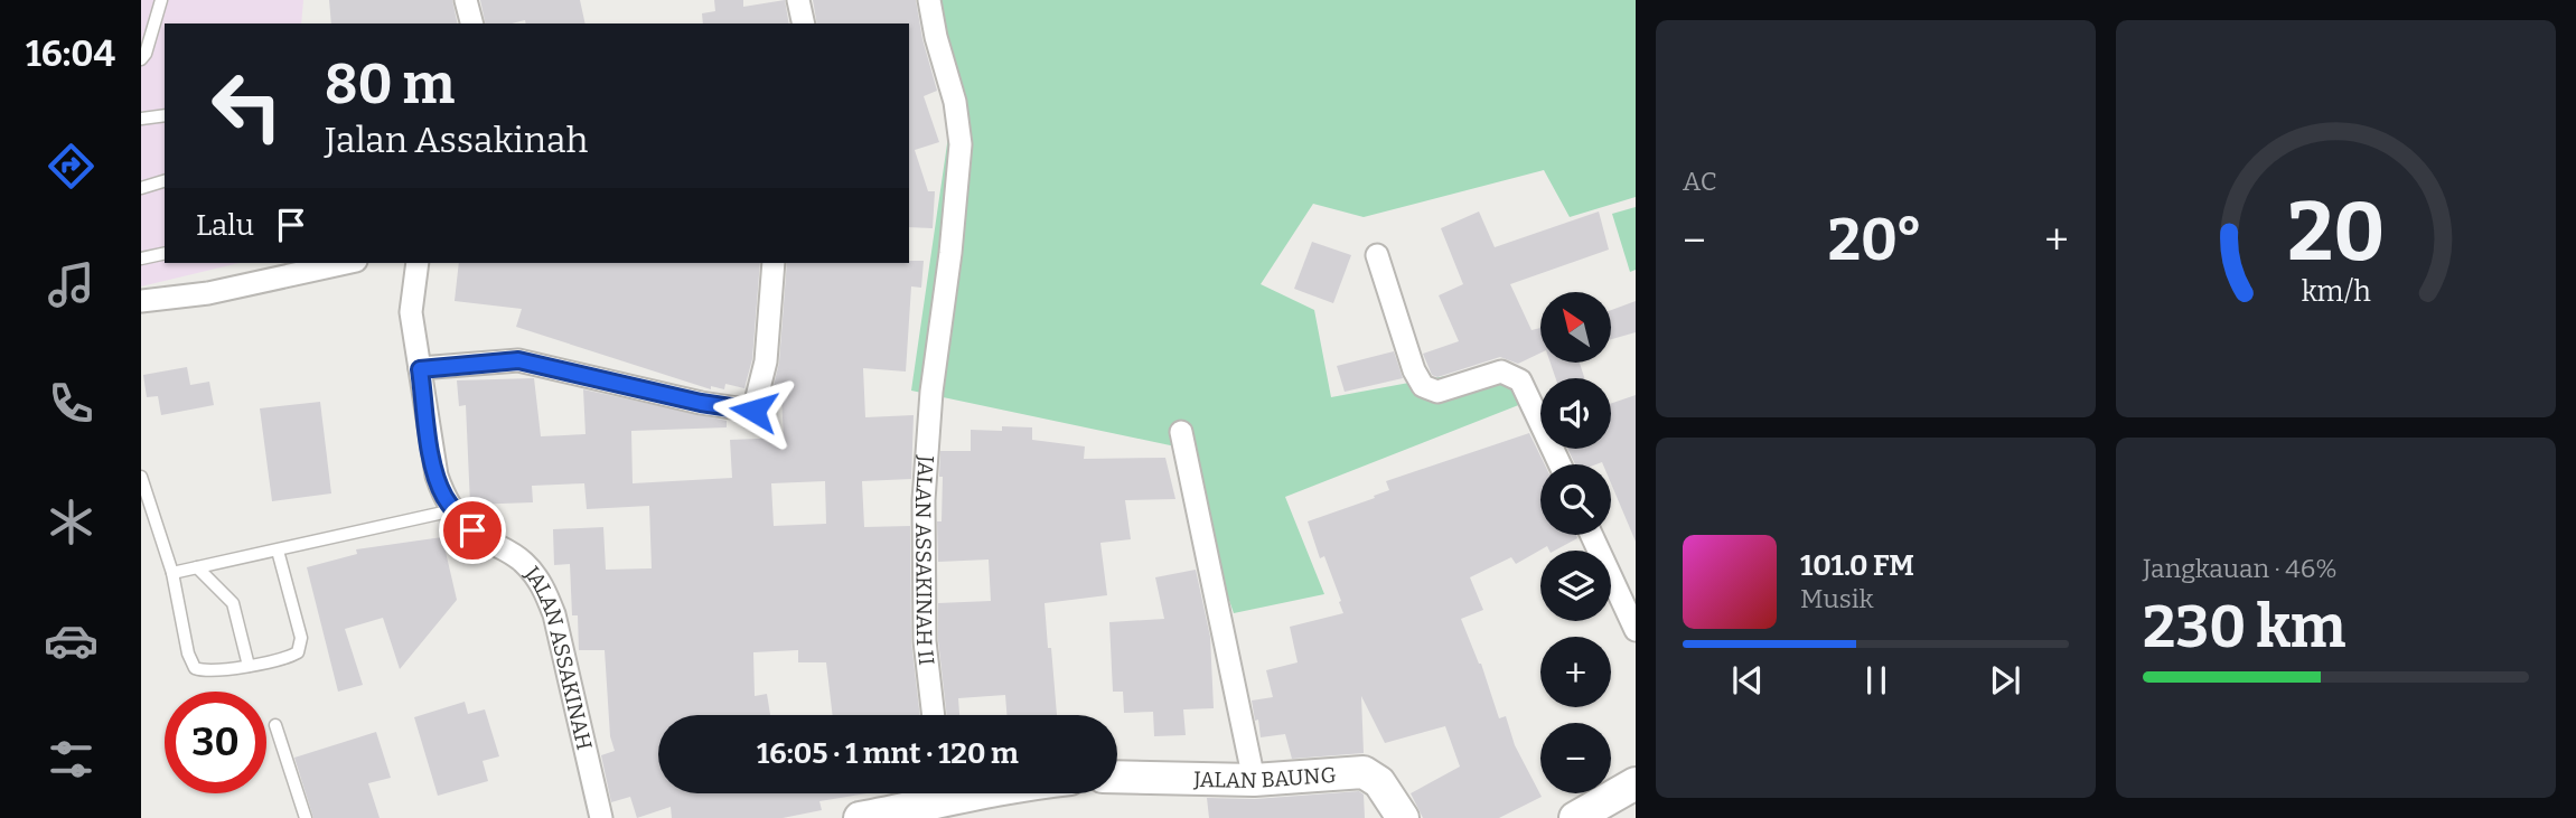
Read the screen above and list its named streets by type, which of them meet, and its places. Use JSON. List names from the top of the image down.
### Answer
{
  "streets": {
    "street": ["JALAN ASSAKINAH II", "JALAN ASSAKINAH", "JALAN BAUNG"]
  },
  "north": "top left",
  "page": {
    "tabs": "16:04",
    "tile": [
      "AC",
      ["Jangkauan · 46%", "230 km"]
    ],
    "turn": ["80 m", "Jalan Assakinah"],
    "then": "Lalu",
    "heat": ["−", "20°", "+"],
    "map_buttons": ["+", "−"],
    "song": ["101.0 FM", "Musik"],
    "limit": "30",
    "trip": "16:05 · 1 mnt · 120 m",
    "gauge": ["20", "km/h"]
  }
}
